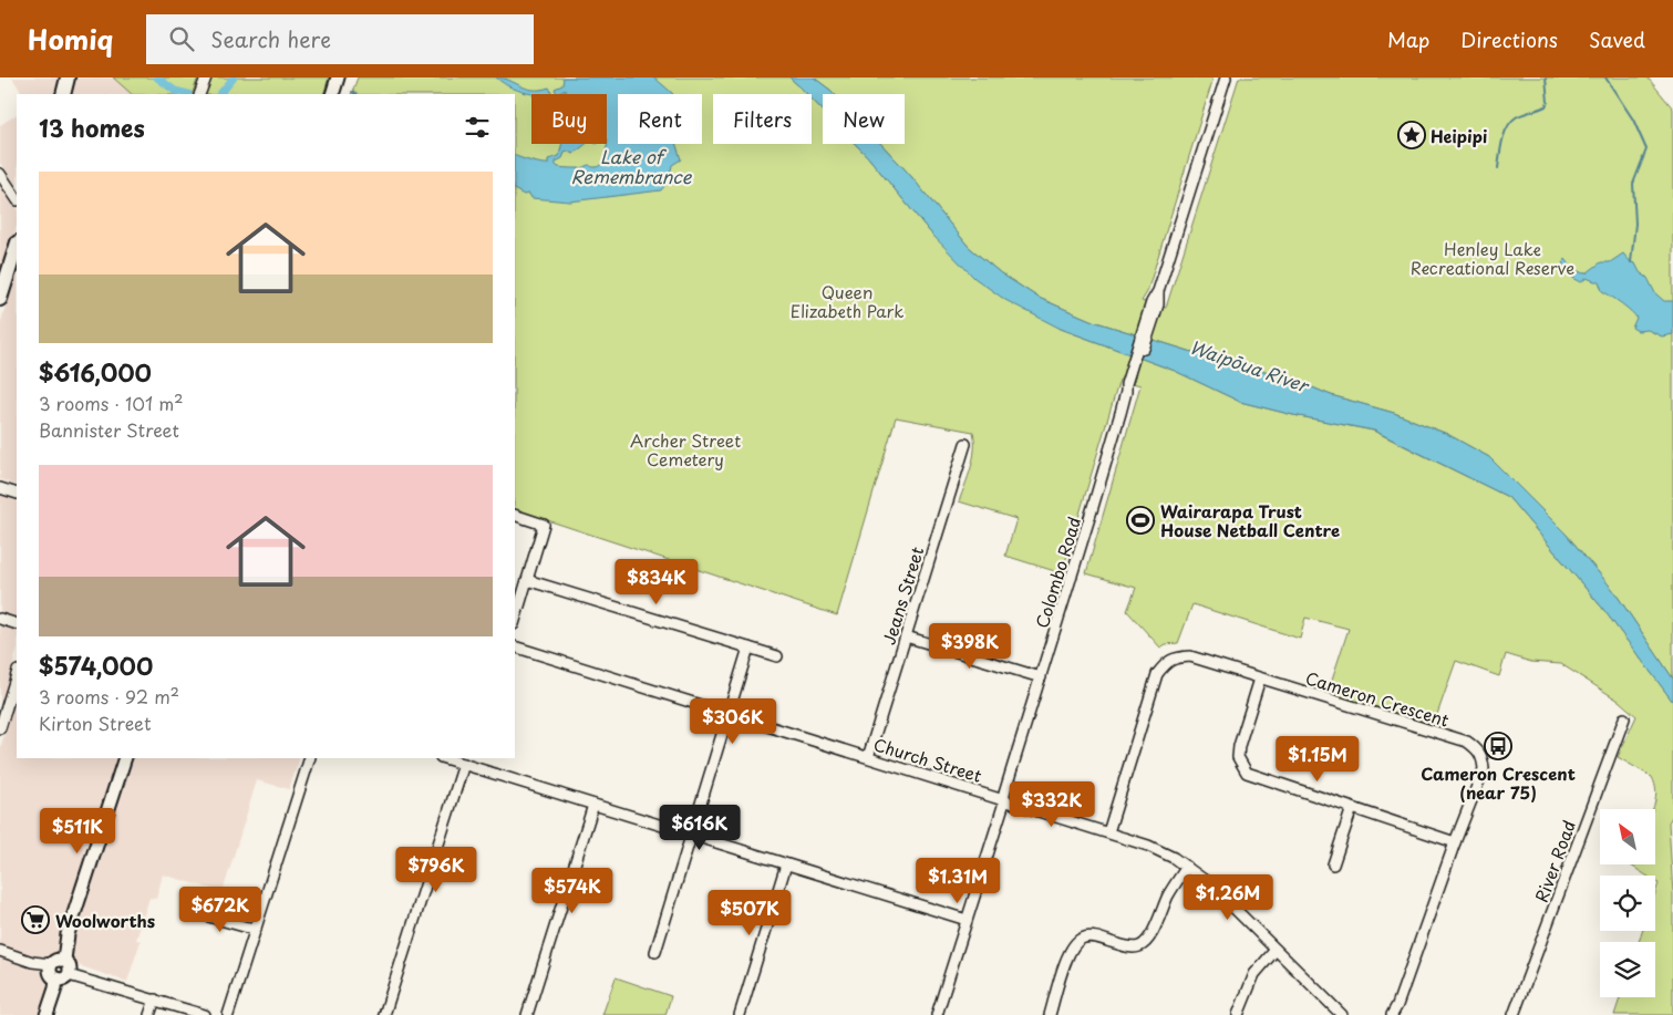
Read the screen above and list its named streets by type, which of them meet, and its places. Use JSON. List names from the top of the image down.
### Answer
{
  "streets": {
    "street": [
      "Colombo Road",
      "Jeans Street",
      "Cameron Crescent",
      "Church Street",
      "River Road"
    ]
  },
  "crossings": [
    ["Colombo Road", "Church Street"],
    ["Jeans Street", "Church Street"],
    ["Cameron Crescent", "Church Street"]
  ],
  "water": ["Lake of Remembrance", "Waipōua River"],
  "parks": ["Henley Lake Recreational Reserve", "Queen Elizabeth Park", "Archer Street Cemetery"],
  "places": {
    "place": ["Heipipi"],
    "sports": ["Wairarapa Trust House Netball Centre"],
    "bus stop": ["Cameron Crescent (near 75)"],
    "supermarket": ["Woolworths"]
  },
  "north": "top left",
  "page": {
    "header": "Homiq",
    "search": "Search here",
    "nav": ["Map", "Directions", "Saved"],
    "chip": [
      "Buy",
      "Rent",
      "Filters",
      "New"
    ],
    "heading": "13 homes",
    "list": [
      {
        "name": "$616,000",
        "note": "3 rooms · 101 m² · Bannister Street"
      },
      {
        "name": "$574,000",
        "note": "3 rooms · 92 m² · Kirton Street"
      }
    ],
    "price": [
      "$834K",
      "$398K",
      "$306K",
      "$1.15M",
      "$332K",
      "$616K",
      "$511K",
      "$796K",
      "$1.31M",
      "$574K",
      "$1.26M",
      "$672K",
      "$507K"
    ]
  }
}
